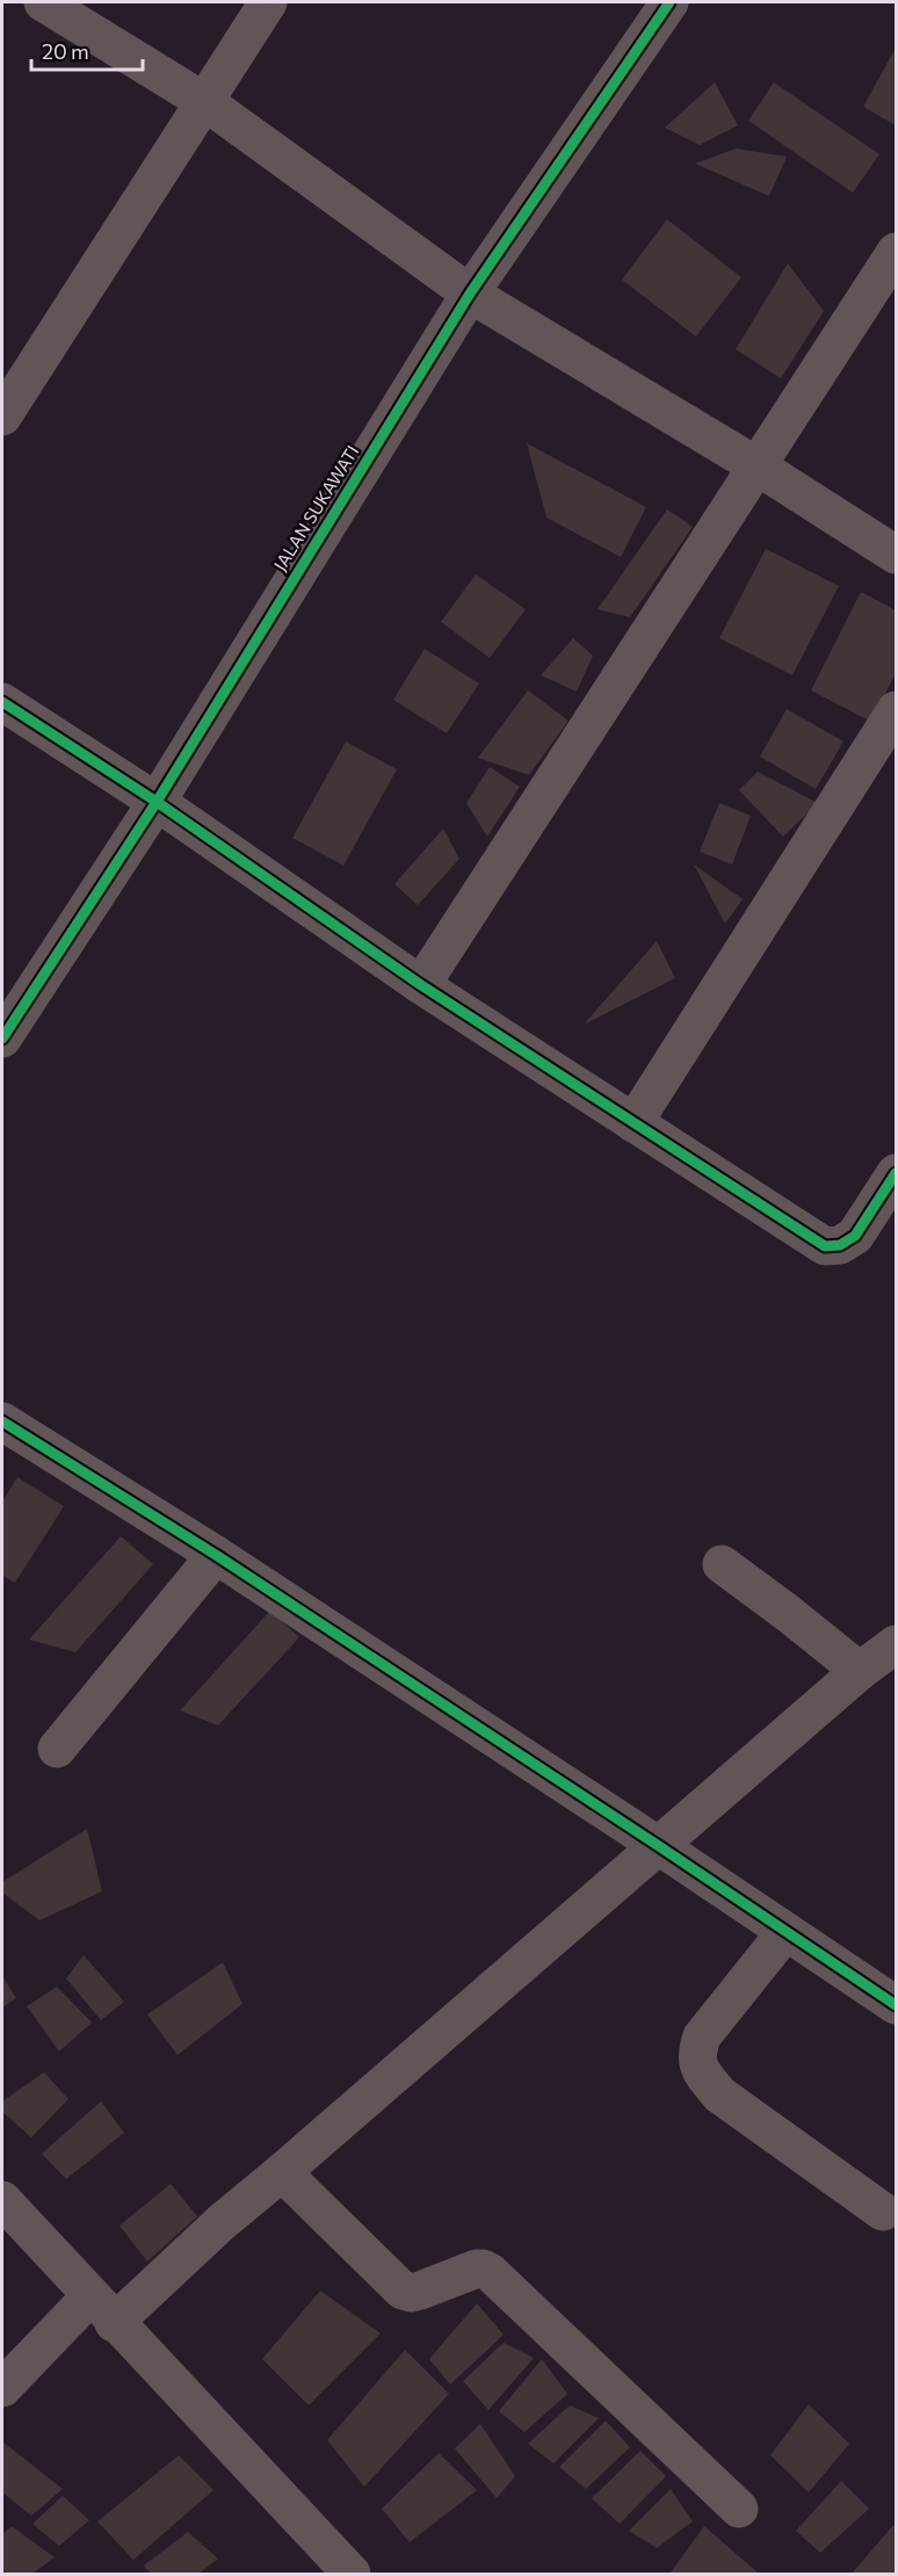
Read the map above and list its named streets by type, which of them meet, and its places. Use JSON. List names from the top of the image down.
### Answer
{
  "streets": {
    "street": ["JALAN SUKAWATI"]
  },
  "scale_bar": "20 m"
}
